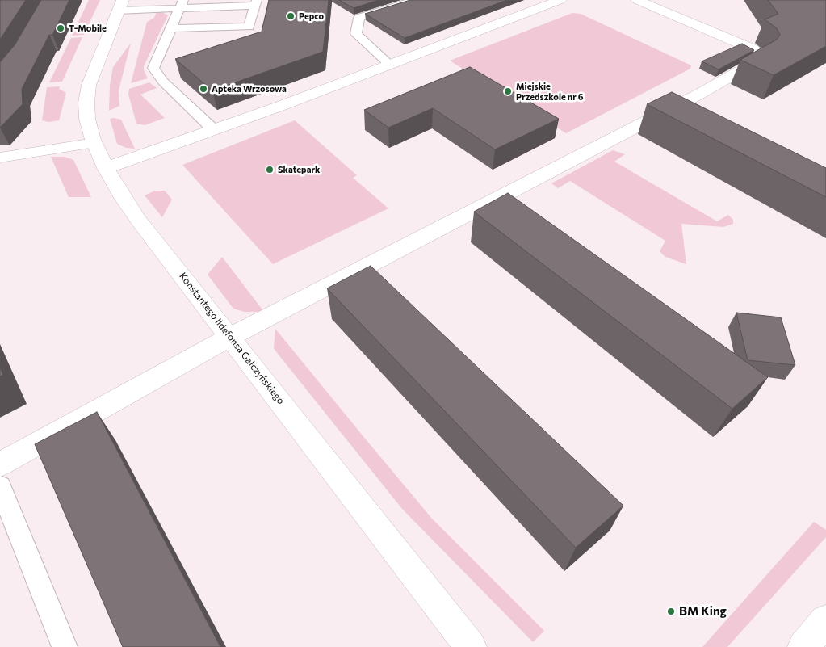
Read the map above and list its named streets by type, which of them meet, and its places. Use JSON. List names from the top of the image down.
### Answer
{
  "streets": {
    "street": ["Konstantego Ildefonsa Gałczyńskiego"]
  },
  "places": [
    "Pepco",
    "T-Mobile",
    "Apteka Wrzosowa",
    "Miejskie Przedszkole nr 6",
    "Skatepark",
    "BM King"
  ]
}
